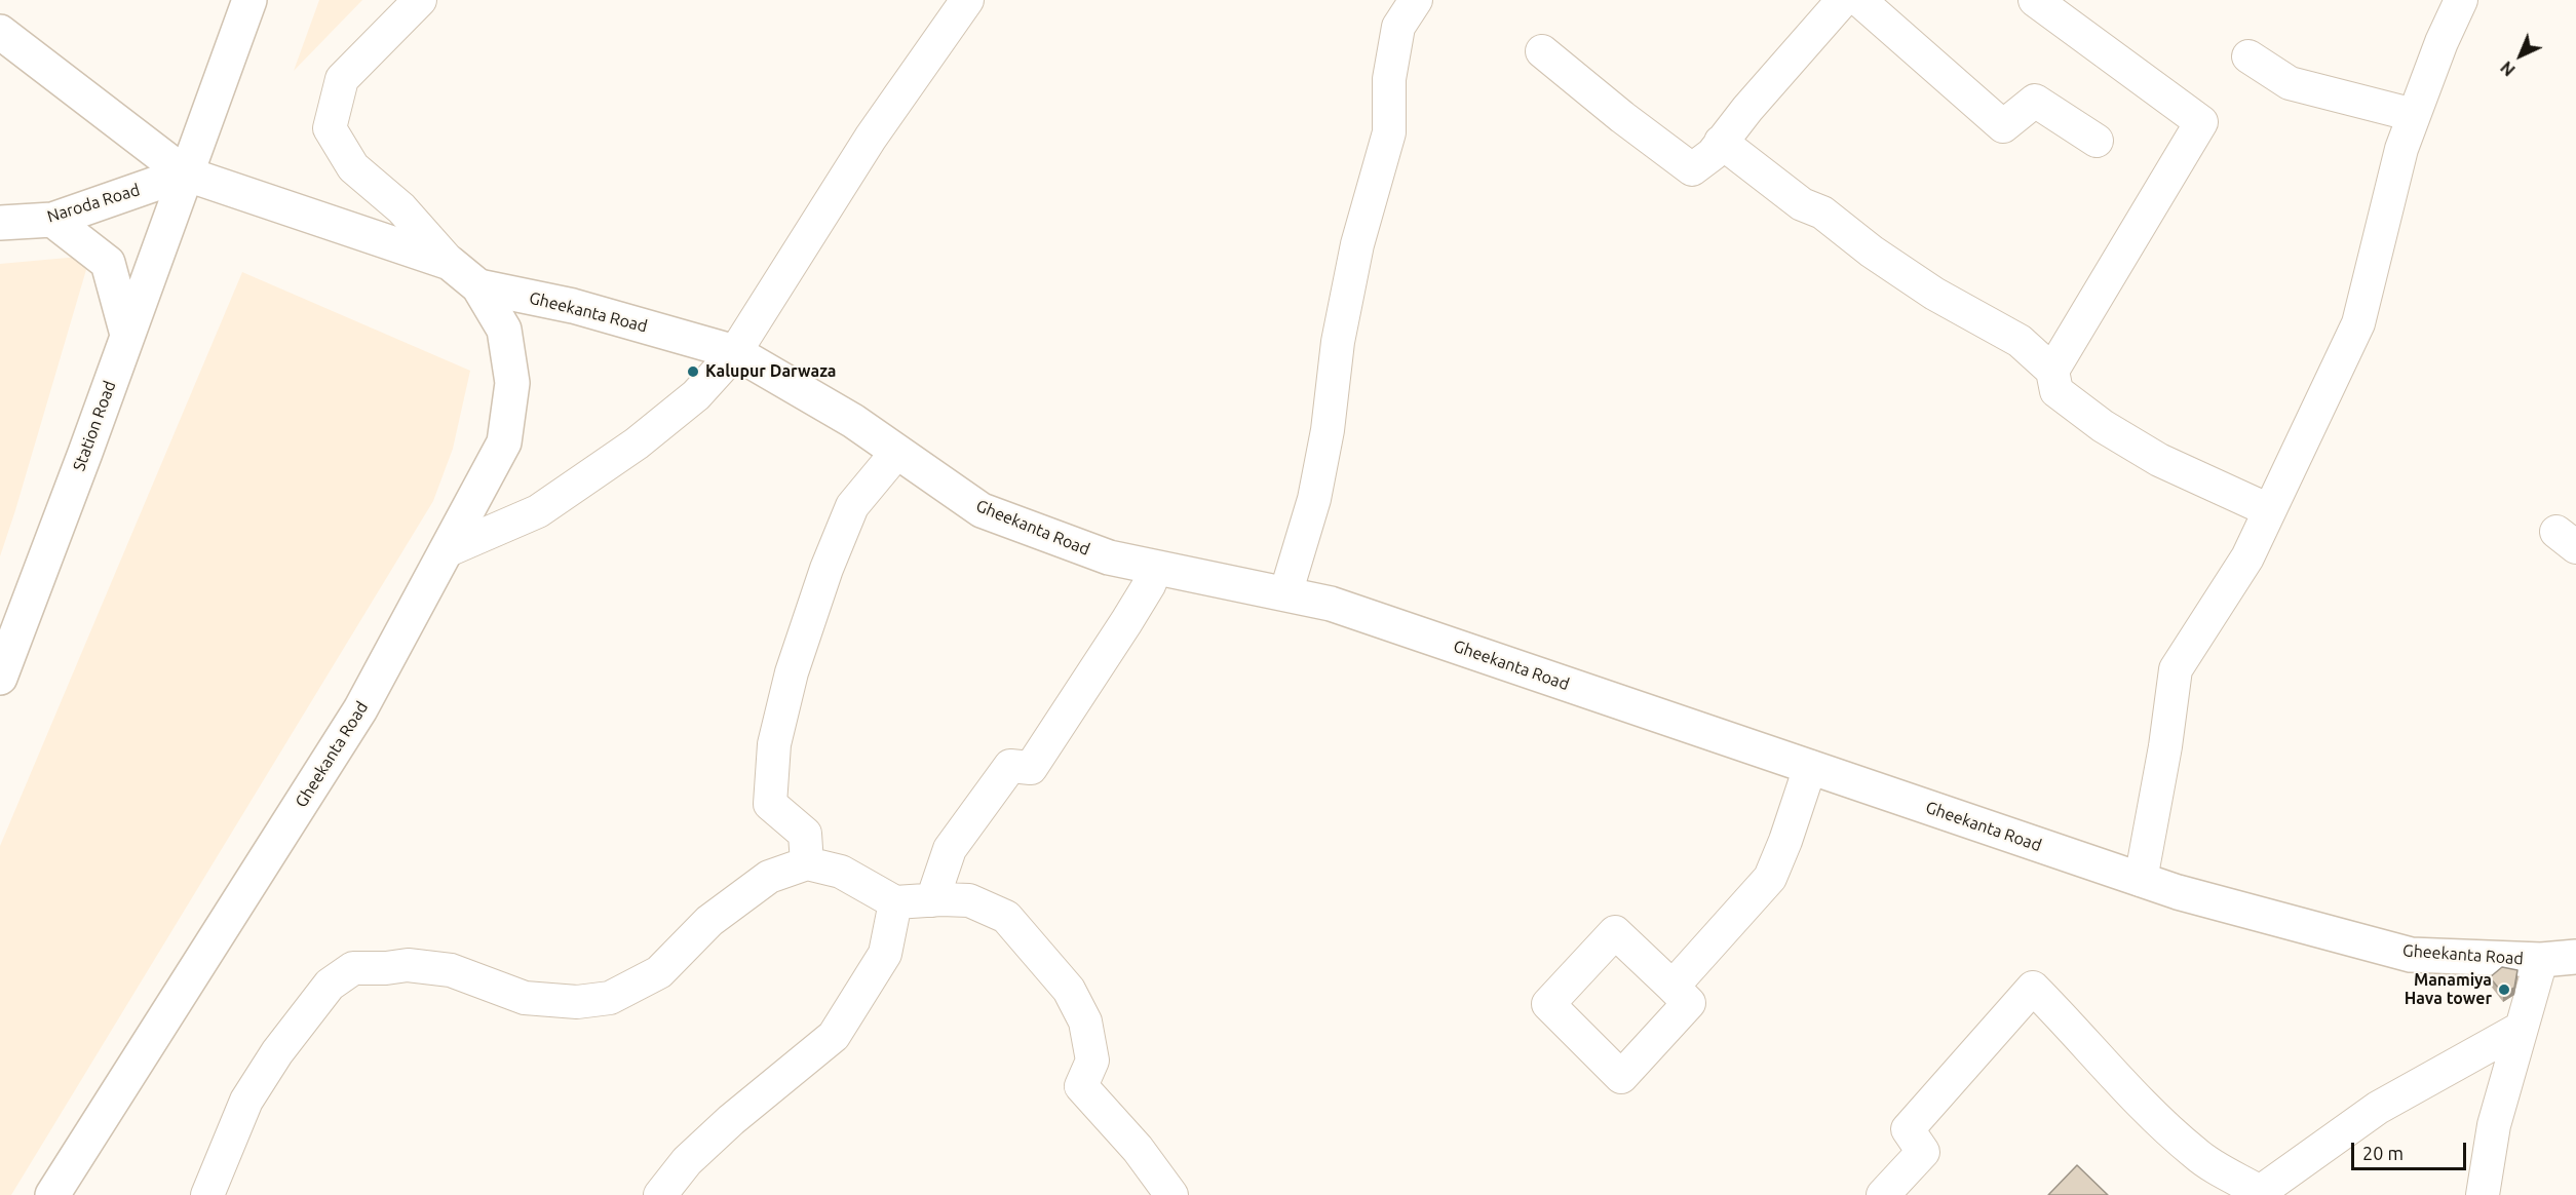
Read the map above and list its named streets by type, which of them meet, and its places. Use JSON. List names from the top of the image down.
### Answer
{
  "streets": {
    "main road": ["Naroda Road", "Gheekanta Road", "Station Road"]
  },
  "crossings": [
    ["Naroda Road", "Gheekanta Road"],
    ["Naroda Road", "Station Road"],
    ["Gheekanta Road", "Station Road"]
  ],
  "places": ["Kalupur Darwaza", "Manamiya Hava tower"],
  "scale_bar": "20 m",
  "north": "bottom left"
}
